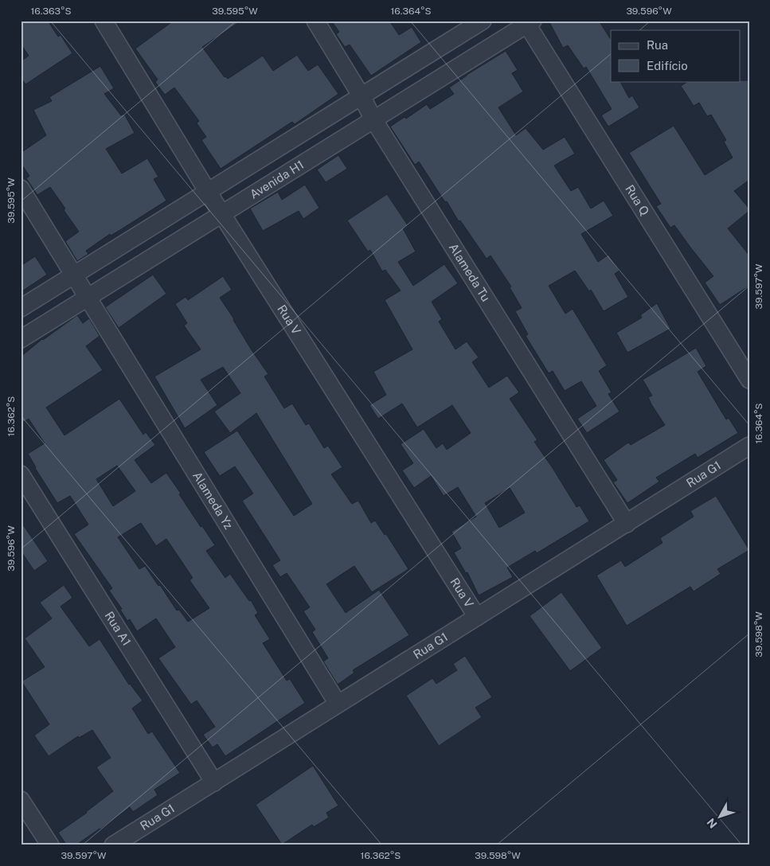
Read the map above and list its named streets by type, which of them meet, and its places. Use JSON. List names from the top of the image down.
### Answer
{
  "streets": {
    "street": [
      "Avenida H1",
      "Rua Q",
      "Alameda Tu",
      "Rua V",
      "Rua G1",
      "Alameda Yz",
      "Rua A1"
    ]
  },
  "crossings": [
    ["Avenida H1", "Rua Q"],
    ["Avenida H1", "Alameda Tu"],
    ["Avenida H1", "Rua V"],
    ["Avenida H1", "Alameda Yz"],
    ["Alameda Tu", "Rua G1"],
    ["Rua V", "Rua G1"],
    ["Rua G1", "Alameda Yz"],
    ["Rua G1", "Rua A1"]
  ],
  "legend": ["Rua", "Edifício"],
  "north": "bottom left",
  "coordinates": [
    "16.363°S",
    "39.595°W",
    "16.364°S",
    "39.596°W",
    "39.597°W",
    "16.362°S",
    "39.598°W"
  ]
}
